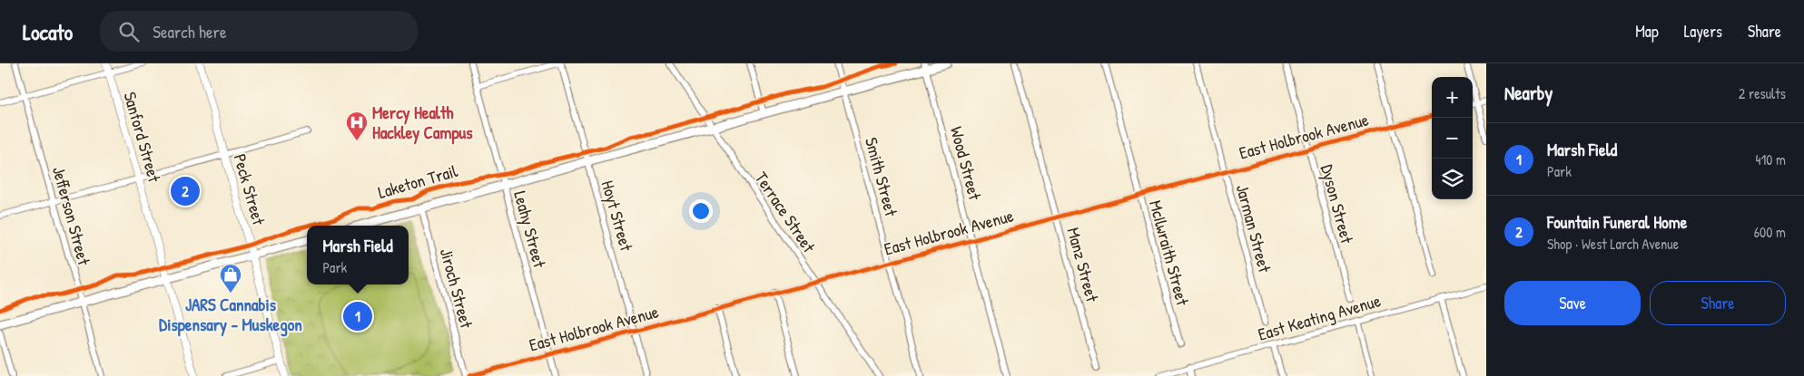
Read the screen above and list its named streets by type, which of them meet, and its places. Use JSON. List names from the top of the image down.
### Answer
{
  "streets": {
    "street": [
      "East Holbrook Avenue",
      "Sanford Street",
      "Wood Street",
      "Smith Street",
      "Peck Street",
      "Dyson Street",
      "Terrace Street",
      "Jefferson Street",
      "Hoyt Street",
      "Jarman Street",
      "Leahy Street",
      "McIlwraith Street",
      "Manz Street",
      "Jiroch Street",
      "East Keating Avenue"
    ],
    "cycle path": ["Laketon Trail"]
  },
  "crossings": [
    ["East Holbrook Avenue", "Wood Street"],
    ["East Holbrook Avenue", "Smith Street"],
    ["East Holbrook Avenue", "Dyson Street"],
    ["East Holbrook Avenue", "Terrace Street"],
    ["East Holbrook Avenue", "Hoyt Street"],
    ["East Holbrook Avenue", "Jarman Street"],
    ["East Holbrook Avenue", "Leahy Street"],
    ["East Holbrook Avenue", "McIlwraith Street"],
    ["East Holbrook Avenue", "Manz Street"]
  ],
  "places": {
    "hospital": ["Mercy Health Hackley Campus"],
    "shop": ["JARS Cannabis Dispensary - Muskegon"]
  },
  "page": {
    "header": "Locato",
    "search": "Search here",
    "nav": ["Map", "Layers", "Share"],
    "heading": ["Nearby", "2 results"],
    "map_buttons": ["+", "−"],
    "list": [
      {
        "mark": "1",
        "name": "Marsh Field",
        "note": "Park",
        "value": "410 m"
      },
      {
        "mark": "2",
        "name": "Fountain Funeral Home",
        "note": "Shop · West Larch Avenue",
        "value": "600 m"
      }
    ],
    "pins": ["2", "1"],
    "popup": ["Marsh Field", "Park"],
    "buttons": ["Save", "Share"]
  }
}
